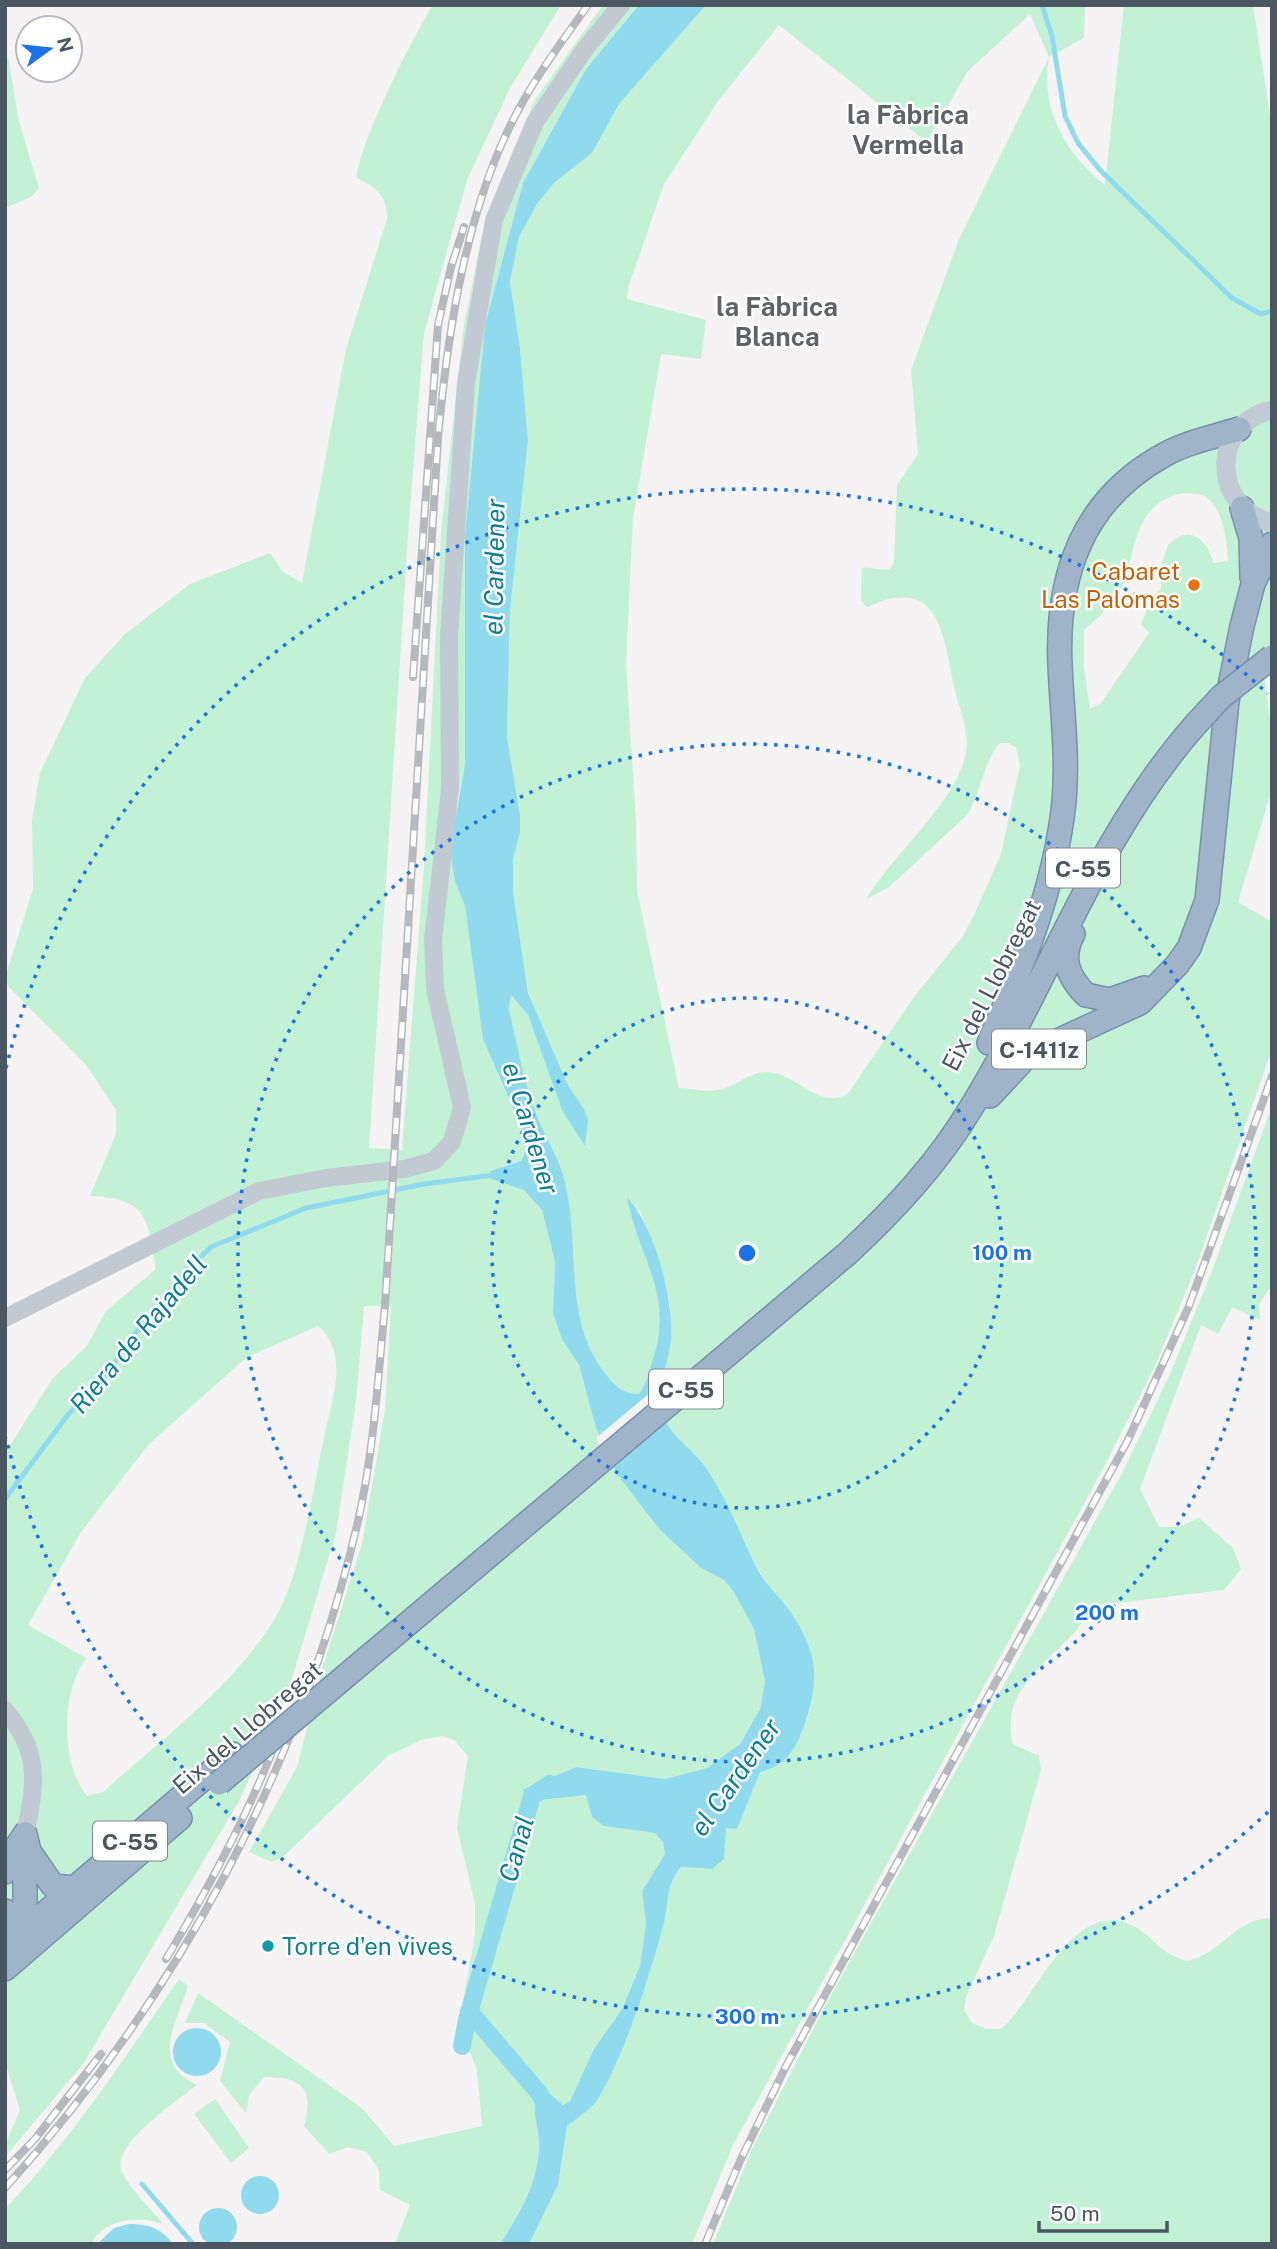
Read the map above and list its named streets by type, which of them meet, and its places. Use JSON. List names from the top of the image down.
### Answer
{
  "streets": {
    "highway": ["C-55", "Eix del Llobregat", "C-1411z"]
  },
  "crossings": [
    ["C-55", "Eix del Llobregat"],
    ["Eix del Llobregat", "C-1411z"]
  ],
  "districts": ["la Fàbrica Vermella", "la Fàbrica Blanca"],
  "water": ["el Cardener", "Riera de Rajadell", "Canal"],
  "places": ["Cabaret Las Palomas", "Torre d'en vives"],
  "scale_bar": "50 m",
  "north": "right",
  "rings": ["100 m", "200 m", "300 m"]
}
